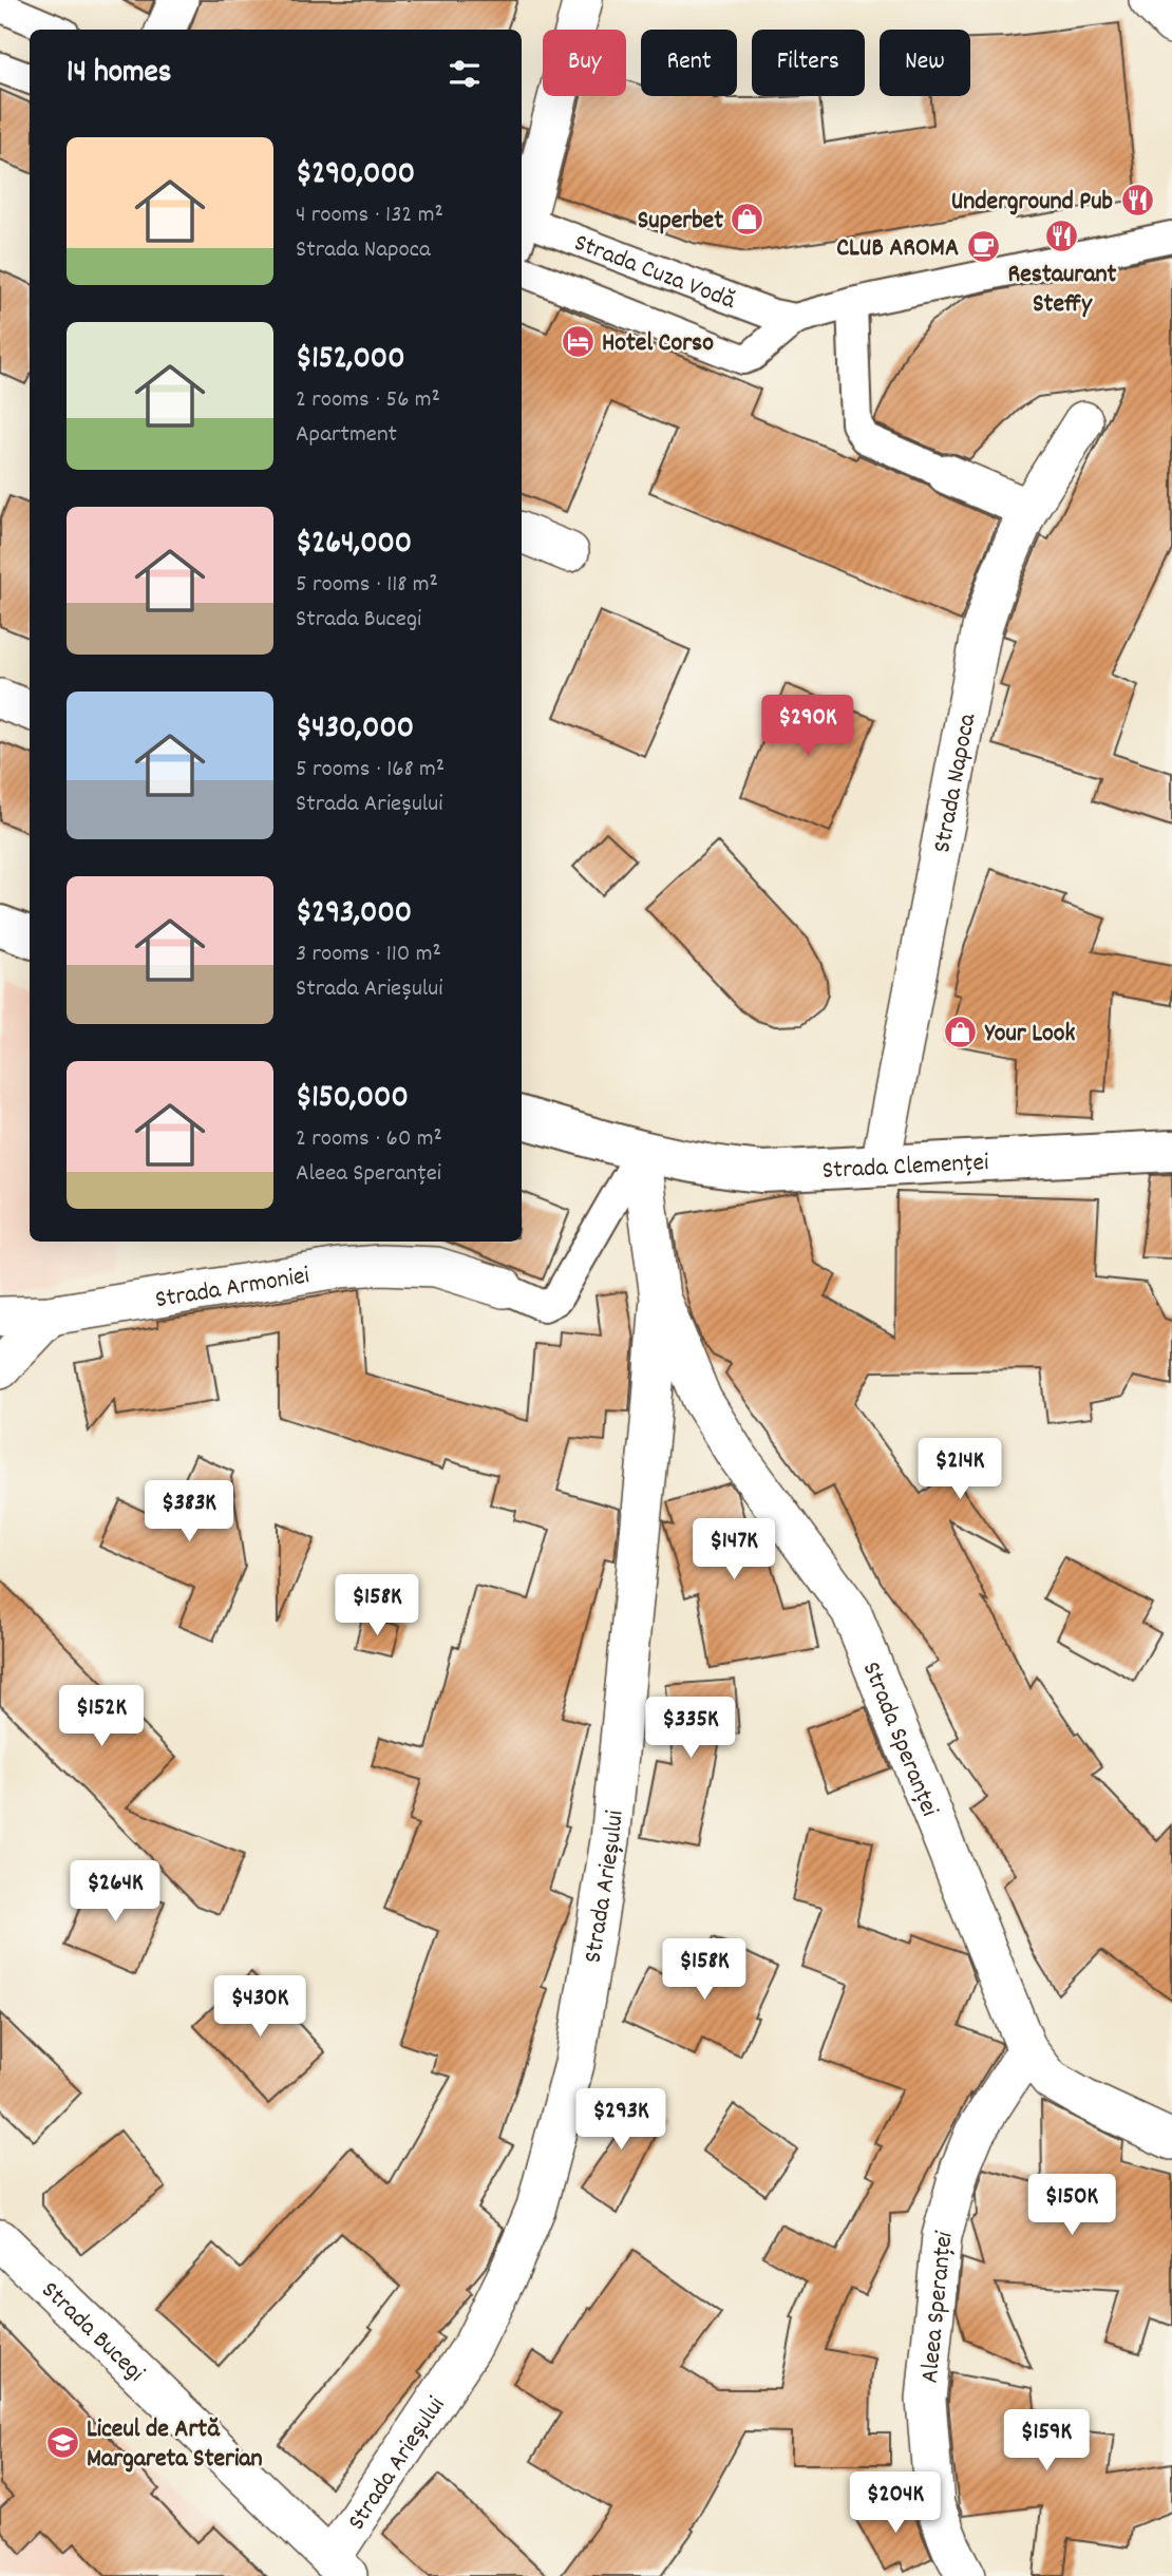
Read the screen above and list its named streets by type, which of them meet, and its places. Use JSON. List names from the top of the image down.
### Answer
{
  "streets": {
    "street": [
      "Strada Cuza Vodă",
      "Strada Napoca",
      "Strada Clemenței",
      "Strada Armoniei",
      "Strada Speranței",
      "Strada Arieșului",
      "Aleea Speranței",
      "Strada Bucegi"
    ]
  },
  "crossings": [
    ["Strada Napoca", "Strada Clemenței"],
    ["Strada Clemenței", "Strada Arieșului"],
    ["Strada Speranței", "Strada Arieșului"],
    ["Strada Speranței", "Aleea Speranței"],
    ["Strada Arieșului", "Strada Bucegi"]
  ],
  "places": {
    "restaurant": ["Underground Pub", "Restaurant Steffy"],
    "shop": ["Superbet", "Your Look"],
    "cafe": ["CLUB AROMA"],
    "hotel": ["Hotel Corso"],
    "school or university": ["Liceul de Artă Margareta Sterian"]
  },
  "page": {
    "chip": [
      "Buy",
      "Rent",
      "Filters",
      "New"
    ],
    "heading": "14 homes",
    "list": [
      {
        "name": "$290,000",
        "note": "4 rooms · 132 m² · Strada Napoca"
      },
      {
        "name": "$152,000",
        "note": "2 rooms · 56 m² · Apartment"
      },
      {
        "name": "$264,000",
        "note": "5 rooms · 118 m² · Strada Bucegi"
      },
      {
        "name": "$430,000",
        "note": "5 rooms · 168 m² · Strada Arieșului"
      },
      {
        "name": "$293,000",
        "note": "3 rooms · 110 m² · Strada Arieșului"
      },
      {
        "name": "$150,000",
        "note": "2 rooms · 60 m² · Aleea Speranței"
      }
    ],
    "price": [
      "$290K",
      "$214K",
      "$383K",
      "$147K",
      "$158K",
      "$152K",
      "$335K",
      "$264K",
      "$158K",
      "$430K",
      "$293K",
      "$150K",
      "$159K",
      "$204K"
    ]
  }
}
